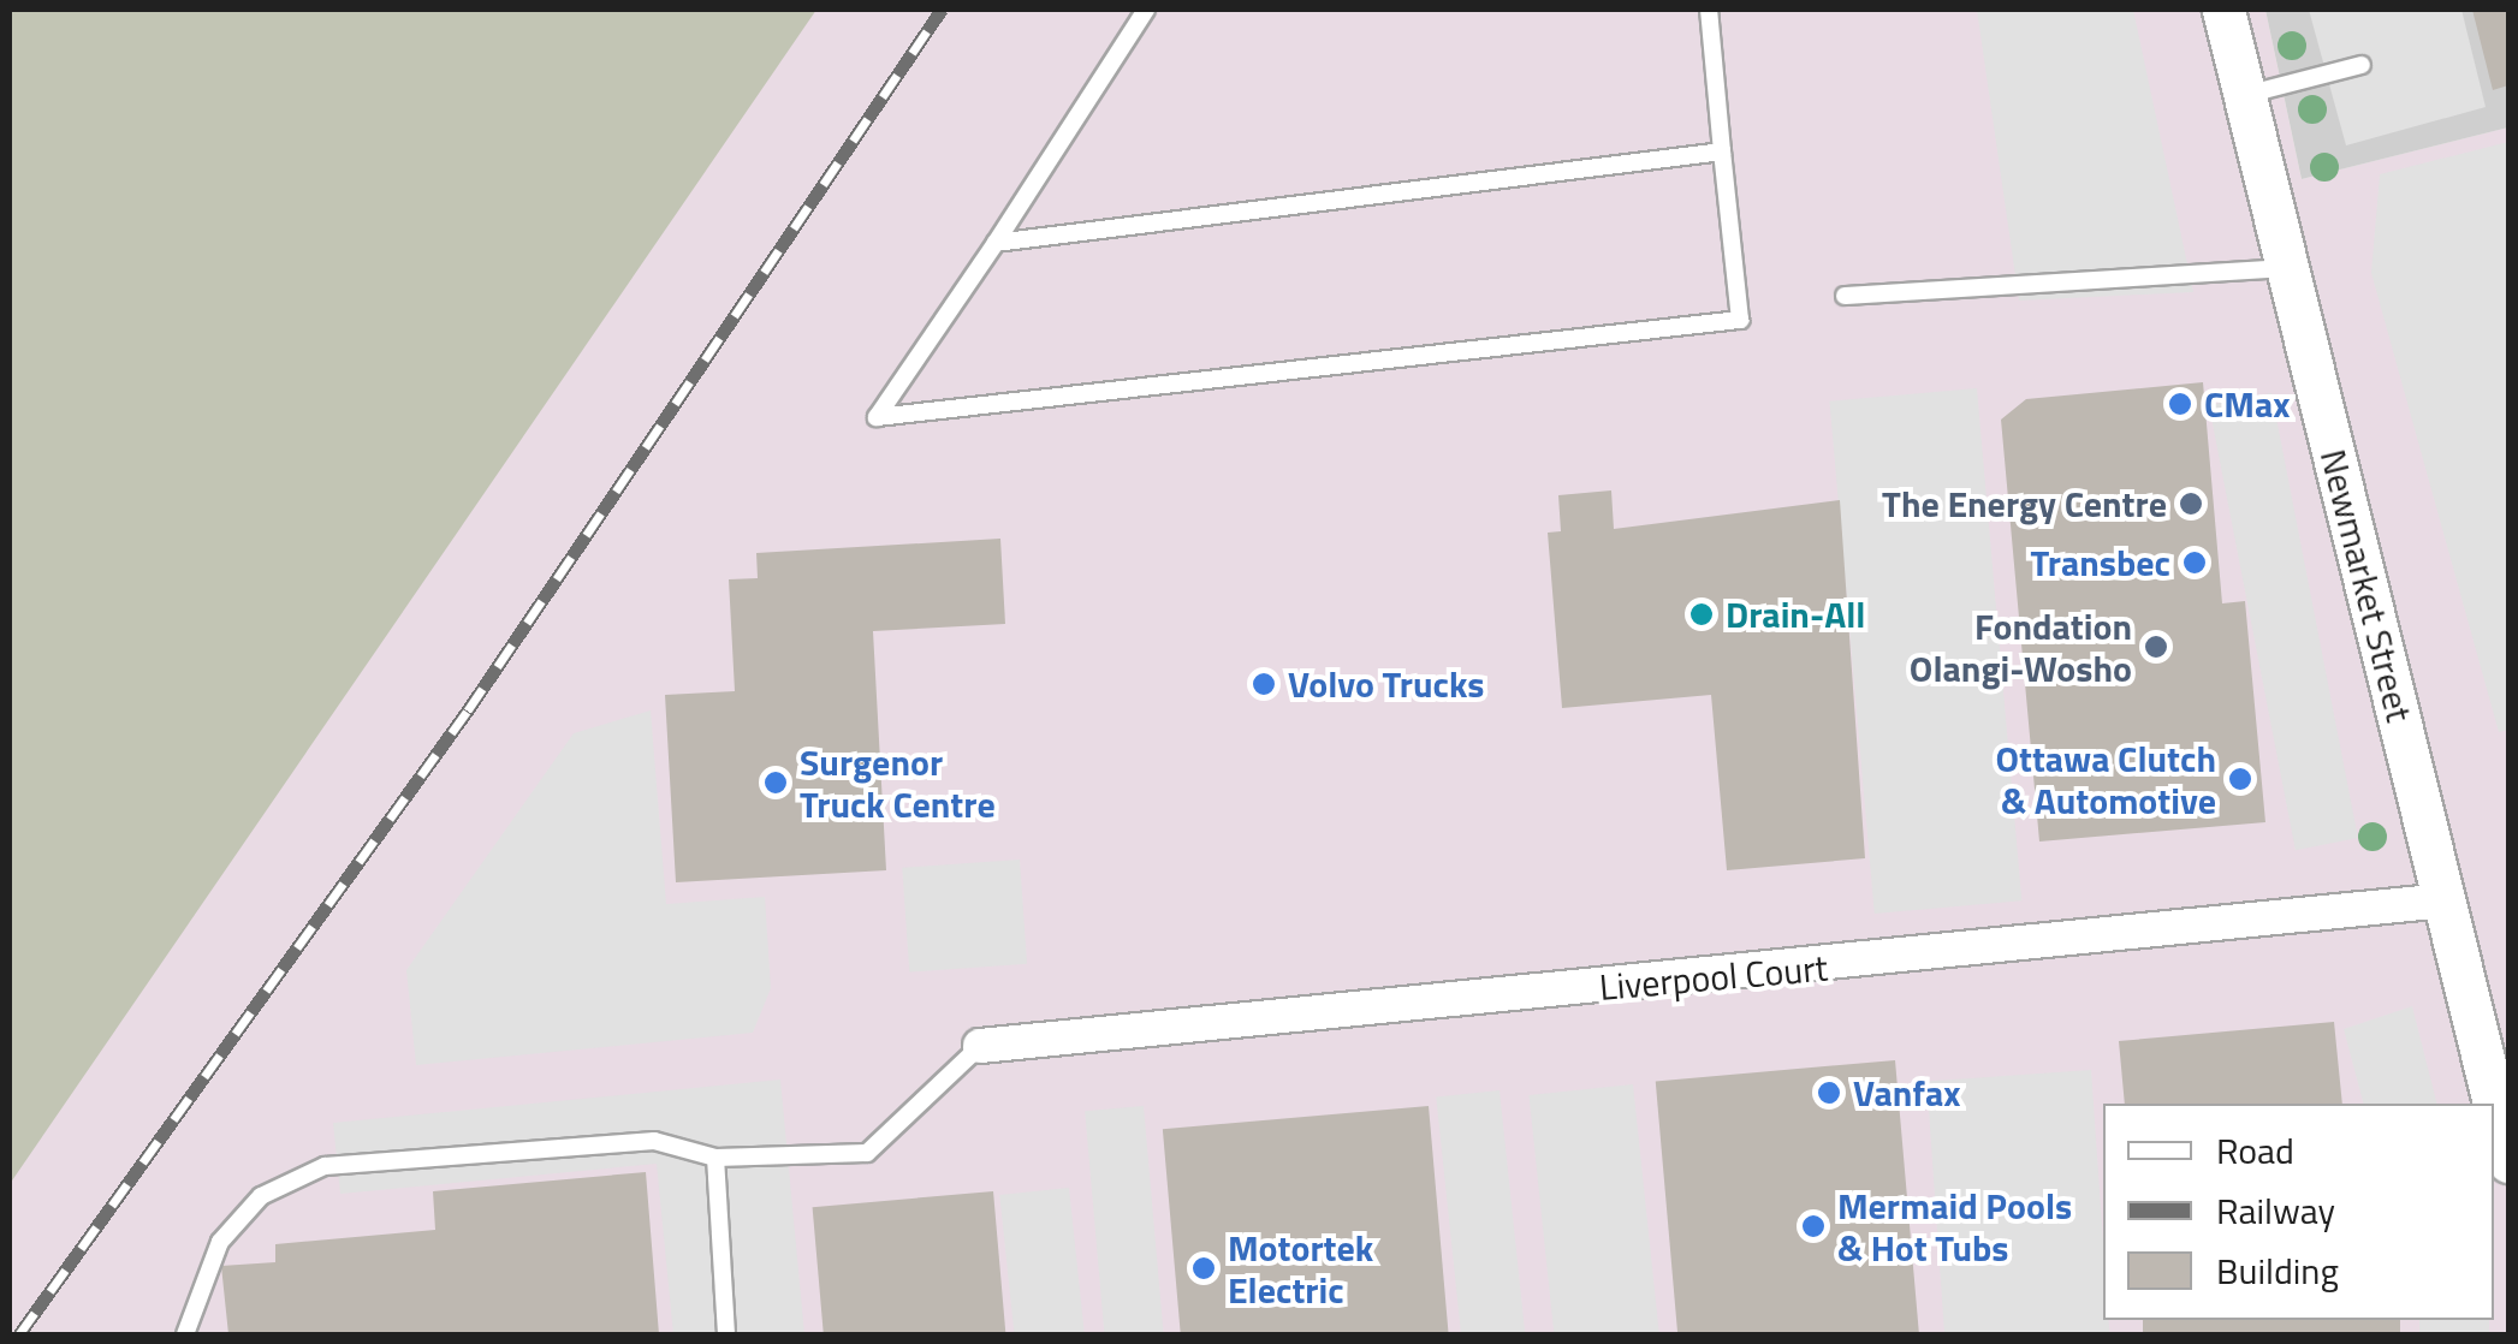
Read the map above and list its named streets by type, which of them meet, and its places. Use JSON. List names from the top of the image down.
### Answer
{
  "streets": {
    "street": ["Newmarket Street", "Liverpool Court"]
  },
  "crossings": [
    ["Newmarket Street", "Liverpool Court"]
  ],
  "places": [
    "CMax",
    "The Energy Centre",
    "Transbec",
    "Drain-All",
    "Fondation Olangi-Wosho",
    "Volvo Trucks",
    "Ottawa Clutch & Automotive",
    "Surgenor Truck Centre",
    "Vanfax",
    "Mermaid Pools & Hot Tubs",
    "Motortek Electric"
  ],
  "legend": ["Road", "Railway", "Building"]
}
